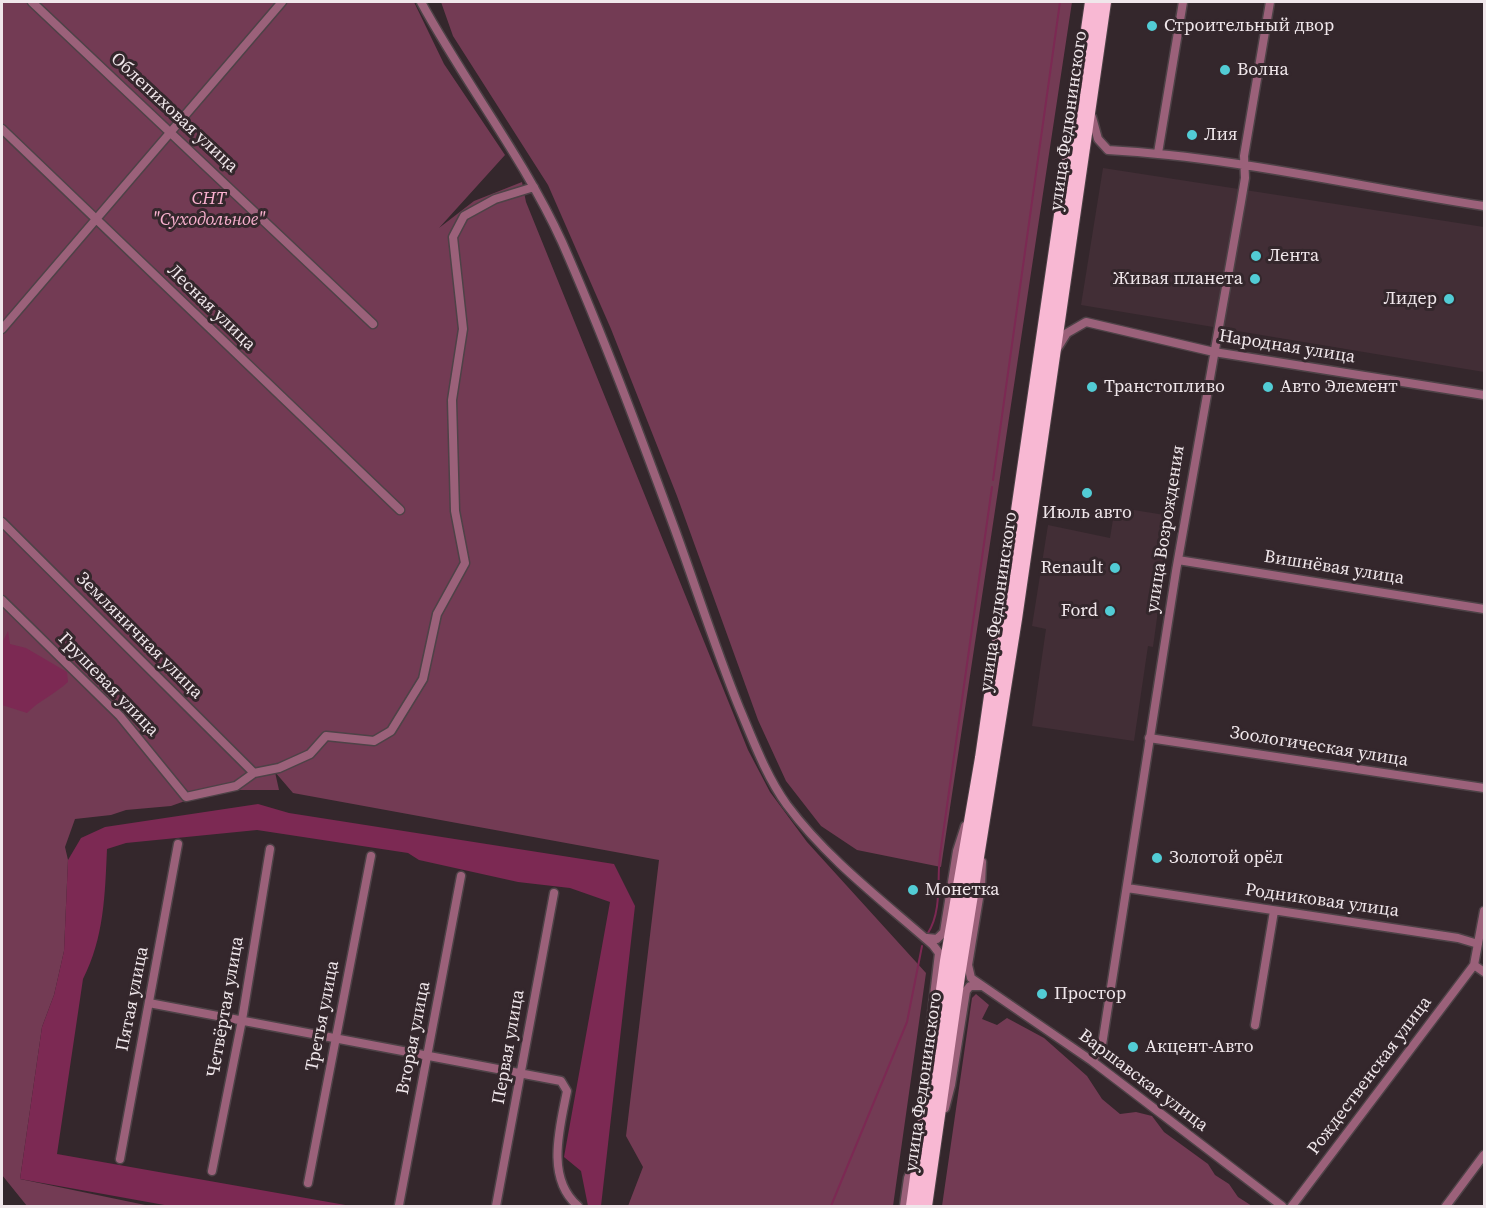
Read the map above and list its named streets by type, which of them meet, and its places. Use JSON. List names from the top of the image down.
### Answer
{
  "streets": {
    "highway": ["улица Федюнинского"],
    "street": [
      "Облепиховая улица",
      "Лесная улица",
      "Народная улица",
      "улица Возрождения",
      "Вишнёвая улица",
      "Земляничная улица",
      "Грушевая улица",
      "Зоологическая улица",
      "Родниковая улица",
      "Пятая улица",
      "Четвёртая улица",
      "Третья улица",
      "Вторая улица",
      "Первая улица",
      "Рождественская улица",
      "Варшавская улица"
    ]
  },
  "crossings": [
    ["улица Федюнинского", "Народная улица"],
    ["Народная улица", "улица Возрождения"],
    ["улица Возрождения", "Вишнёвая улица"],
    ["улица Возрождения", "Зоологическая улица"],
    ["улица Возрождения", "Родниковая улица"],
    ["улица Возрождения", "Варшавская улица"],
    ["Земляничная улица", "Грушевая улица"]
  ],
  "parks": ["СНТ \"Суходольное\""],
  "places": [
    "Строительный двор",
    "Волна",
    "Лия",
    "Лента",
    "Живая планета",
    "Лидер",
    "Транстопливо",
    "Авто Элемент",
    "Июль авто",
    "Renault",
    "Ford",
    "Золотой орёл",
    "Монетка",
    "Простор",
    "Акцент-Авто"
  ]
}
